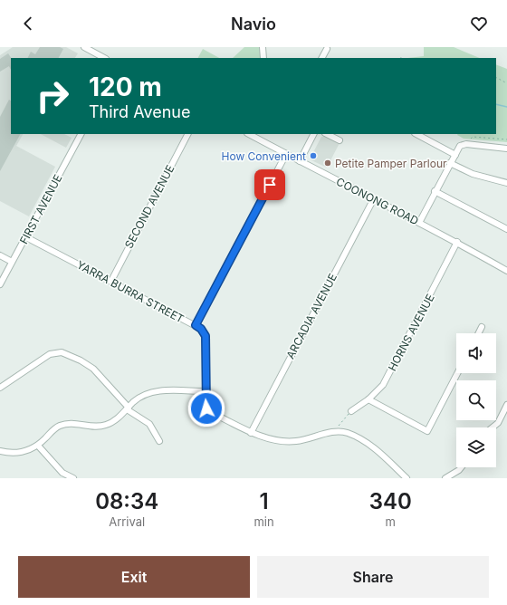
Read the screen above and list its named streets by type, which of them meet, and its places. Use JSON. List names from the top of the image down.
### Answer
{
  "streets": {
    "street": [
      "COONONG ROAD",
      "SECOND AVENUE",
      "FIRST AVENUE",
      "YARRA BURRA STREET",
      "ARCADIA AVENUE",
      "HORNS AVENUE"
    ]
  },
  "crossings": [
    ["COONONG ROAD", "ARCADIA AVENUE"],
    ["COONONG ROAD", "HORNS AVENUE"],
    ["SECOND AVENUE", "YARRA BURRA STREET"],
    ["FIRST AVENUE", "YARRA BURRA STREET"],
    ["YARRA BURRA STREET", "ARCADIA AVENUE"]
  ],
  "places": ["How Convenient", "Petite Pamper Parlour"],
  "page": {
    "header": "Navio",
    "turn": ["120 m", "Third Avenue"],
    "eta": [
      "08:34",
      "Arrival",
      "1",
      "min",
      "340",
      "m"
    ],
    "buttons": ["Exit", "Share"]
  }
}
